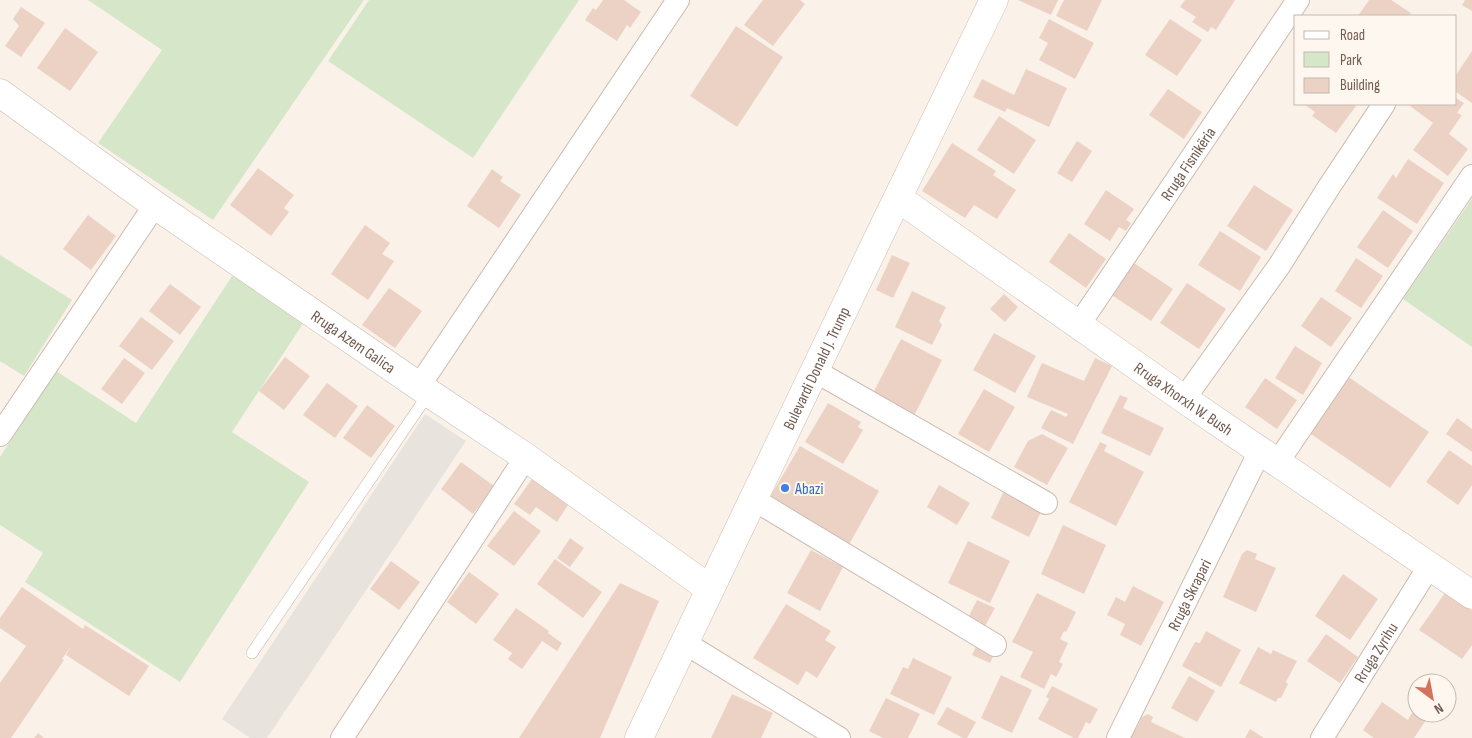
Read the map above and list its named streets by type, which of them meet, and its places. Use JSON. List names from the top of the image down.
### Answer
{
  "streets": {
    "street": [
      "Rruga Fisnikëria",
      "Rruga Azem Galica",
      "Bulevardi Donald J. Trump",
      "Rruga Xhorxh W. Bush",
      "Rruga Skrapari",
      "Rruga Zyrihu"
    ]
  },
  "crossings": [
    ["Rruga Fisnikëria", "Rruga Xhorxh W. Bush"],
    ["Rruga Azem Galica", "Bulevardi Donald J. Trump"],
    ["Bulevardi Donald J. Trump", "Rruga Xhorxh W. Bush"],
    ["Rruga Xhorxh W. Bush", "Rruga Skrapari"],
    ["Rruga Xhorxh W. Bush", "Rruga Zyrihu"]
  ],
  "places": ["Abazi"],
  "legend": ["Road", "Park", "Building"],
  "north": "bottom right"
}
